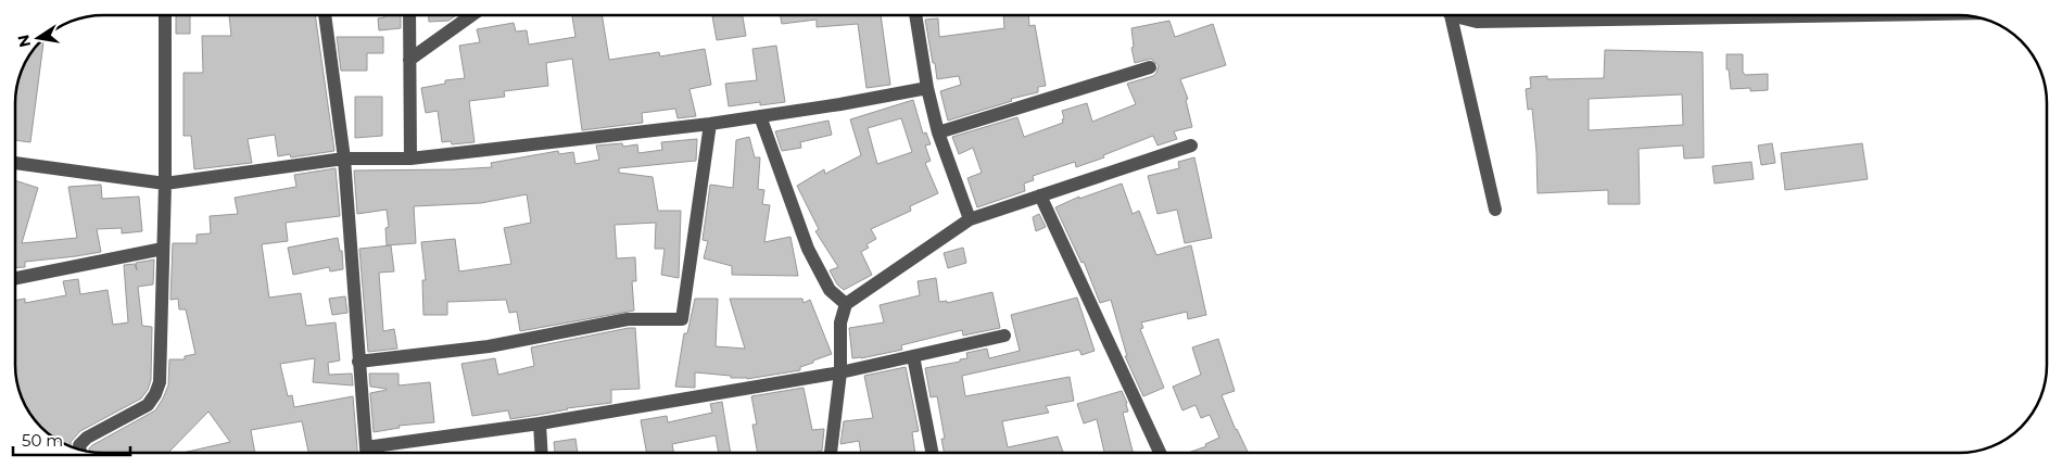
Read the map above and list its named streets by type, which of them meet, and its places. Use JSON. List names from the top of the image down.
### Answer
{
  "scale_bar": "50 m",
  "north": "left"
}
